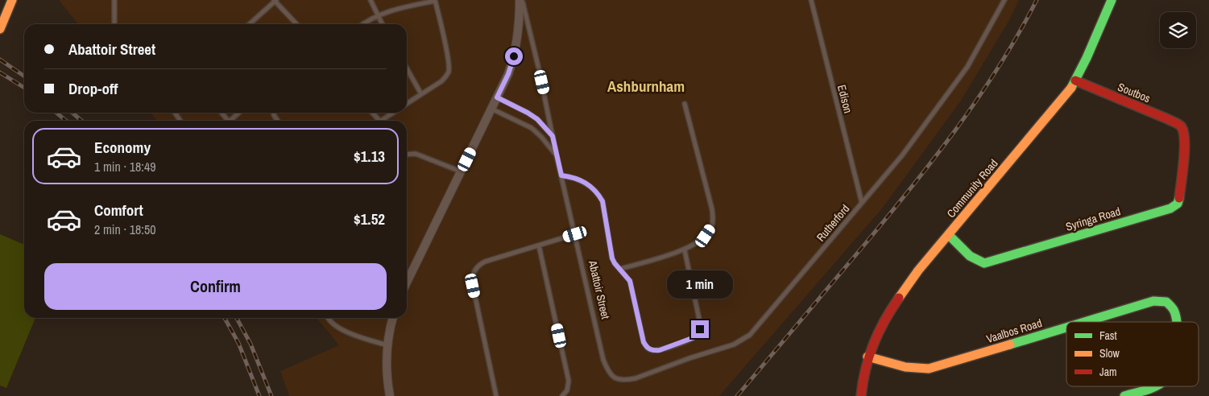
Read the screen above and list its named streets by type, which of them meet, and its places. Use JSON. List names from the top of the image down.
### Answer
{
  "streets": {
    "main road": [
      "Soutbos",
      "Community Road",
      "Syringa Road",
      "Vaalbos Road"
    ],
    "street": ["Abattoir Street"],
    "lane": ["Edison", "Rutherford"]
  },
  "crossings": [
    ["Soutbos", "Community Road"],
    ["Soutbos", "Syringa Road"],
    ["Edison", "Rutherford"],
    ["Community Road", "Syringa Road"],
    ["Community Road", "Vaalbos Road"],
    ["Rutherford", "Abattoir Street"]
  ],
  "districts": ["Ashburnham"],
  "legend": ["Fast", "Slow", "Jam"],
  "page": {
    "banner": ["Abattoir Street", "Drop-off"],
    "list": [
      {
        "name": "Economy",
        "note": "1 min · 18:49",
        "value": "$1.13"
      },
      {
        "name": "Comfort",
        "note": "2 min · 18:50",
        "value": "$1.52"
      }
    ],
    "buttons": "Confirm",
    "bubble": "1 min"
  }
}
